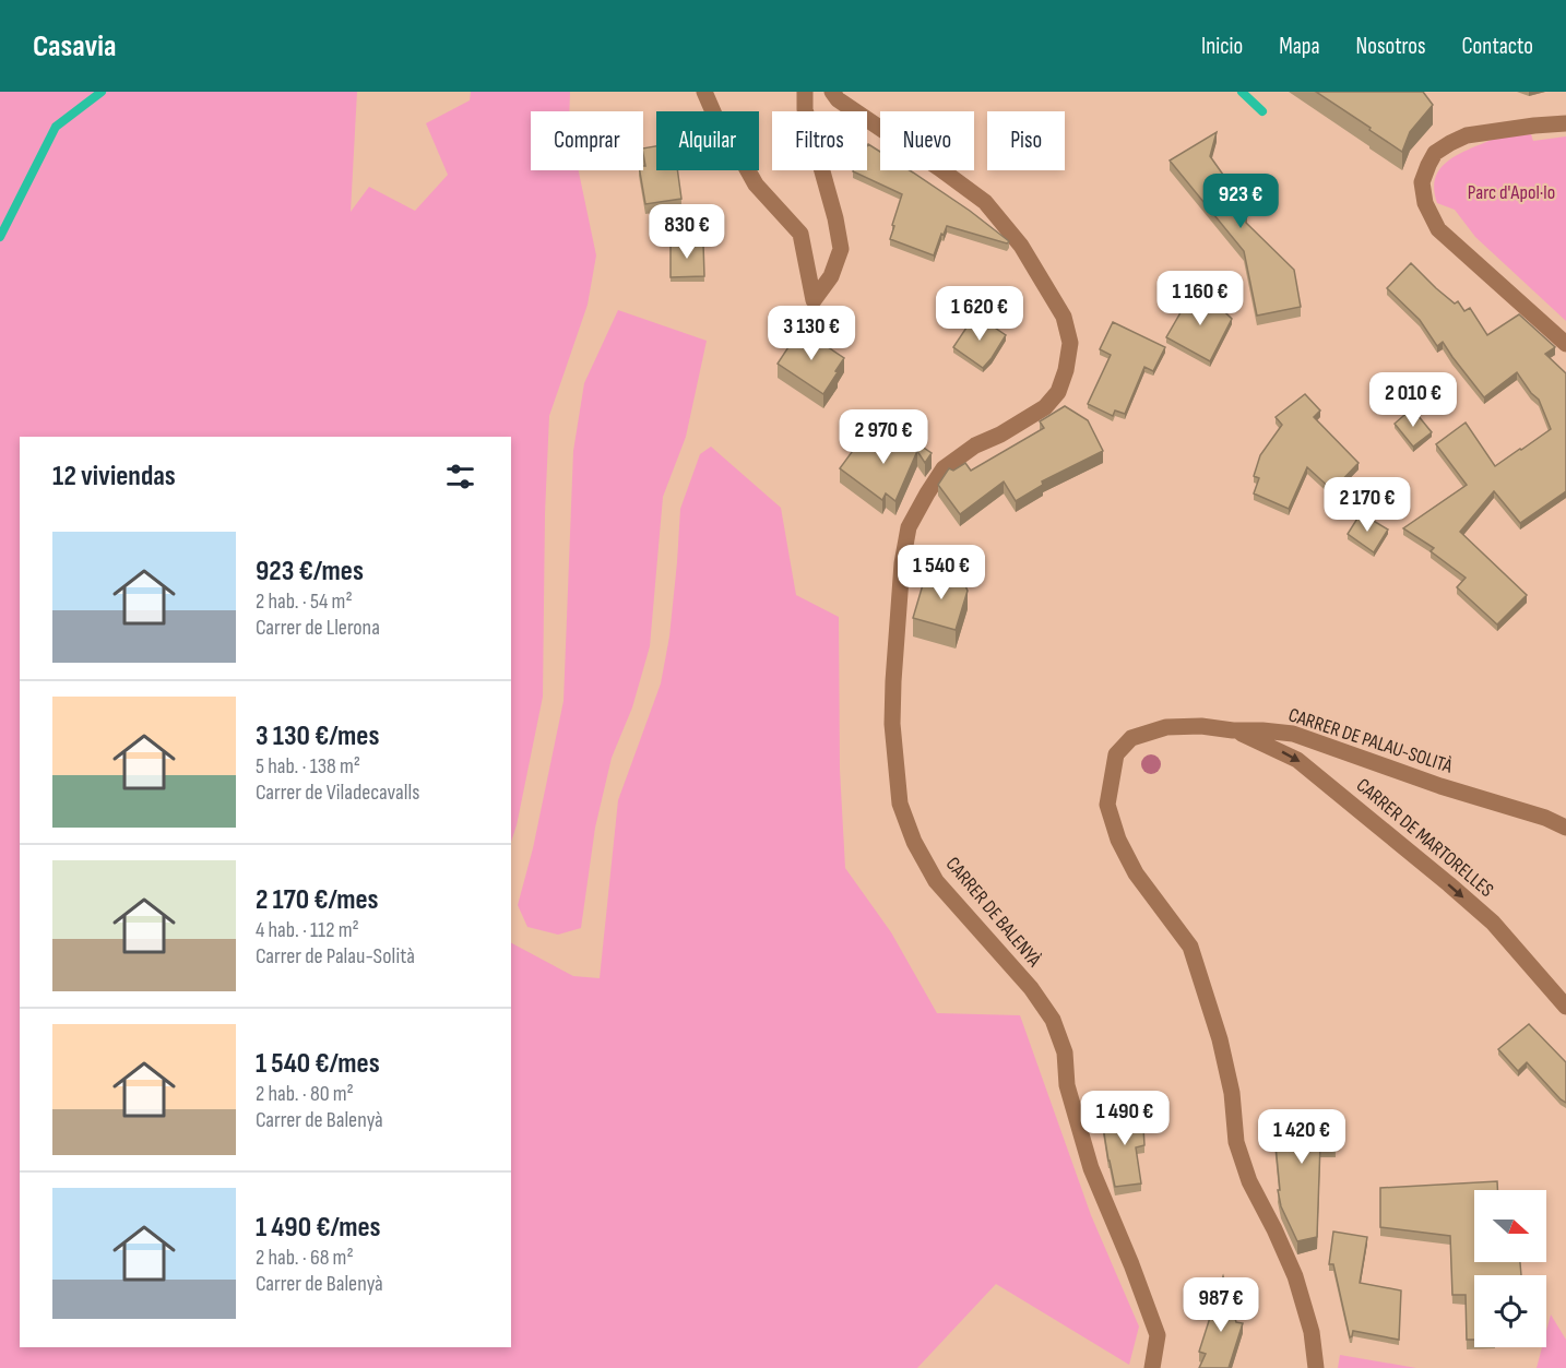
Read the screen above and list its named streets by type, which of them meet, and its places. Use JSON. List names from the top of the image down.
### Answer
{
  "streets": {
    "street": ["CARRER DE PALAU-SOLITÀ", "CARRER DE MARTORELLES", "CARRER DE BALENYÀ"]
  },
  "crossings": [
    ["CARRER DE PALAU-SOLITÀ", "CARRER DE MARTORELLES"]
  ],
  "one_way": ["CARRER DE MARTORELLES"],
  "parks": ["Parc d'Apol·lo"],
  "north": "right",
  "page": {
    "header": "Casavia",
    "nav": [
      "Inicio",
      "Mapa",
      "Nosotros",
      "Contacto"
    ],
    "chip": [
      "Comprar",
      "Alquilar",
      "Filtros",
      "Nuevo",
      "Piso"
    ],
    "price": [
      "923 €",
      "830 €",
      "1 160 €",
      "1 620 €",
      "3 130 €",
      "2 010 €",
      "2 970 €",
      "2 170 €",
      "1 540 €",
      "1 490 €",
      "1 420 €",
      "987 €"
    ],
    "heading": "12 viviendas",
    "list": [
      {
        "name": "923 €/mes",
        "note": "2 hab. · 54 m² · Carrer de Llerona"
      },
      {
        "name": "3 130 €/mes",
        "note": "5 hab. · 138 m² · Carrer de Viladecavalls"
      },
      {
        "name": "2 170 €/mes",
        "note": "4 hab. · 112 m² · Carrer de Palau-Solità"
      },
      {
        "name": "1 540 €/mes",
        "note": "2 hab. · 80 m² · Carrer de Balenyà"
      },
      {
        "name": "1 490 €/mes",
        "note": "2 hab. · 68 m² · Carrer de Balenyà"
      }
    ]
  }
}
